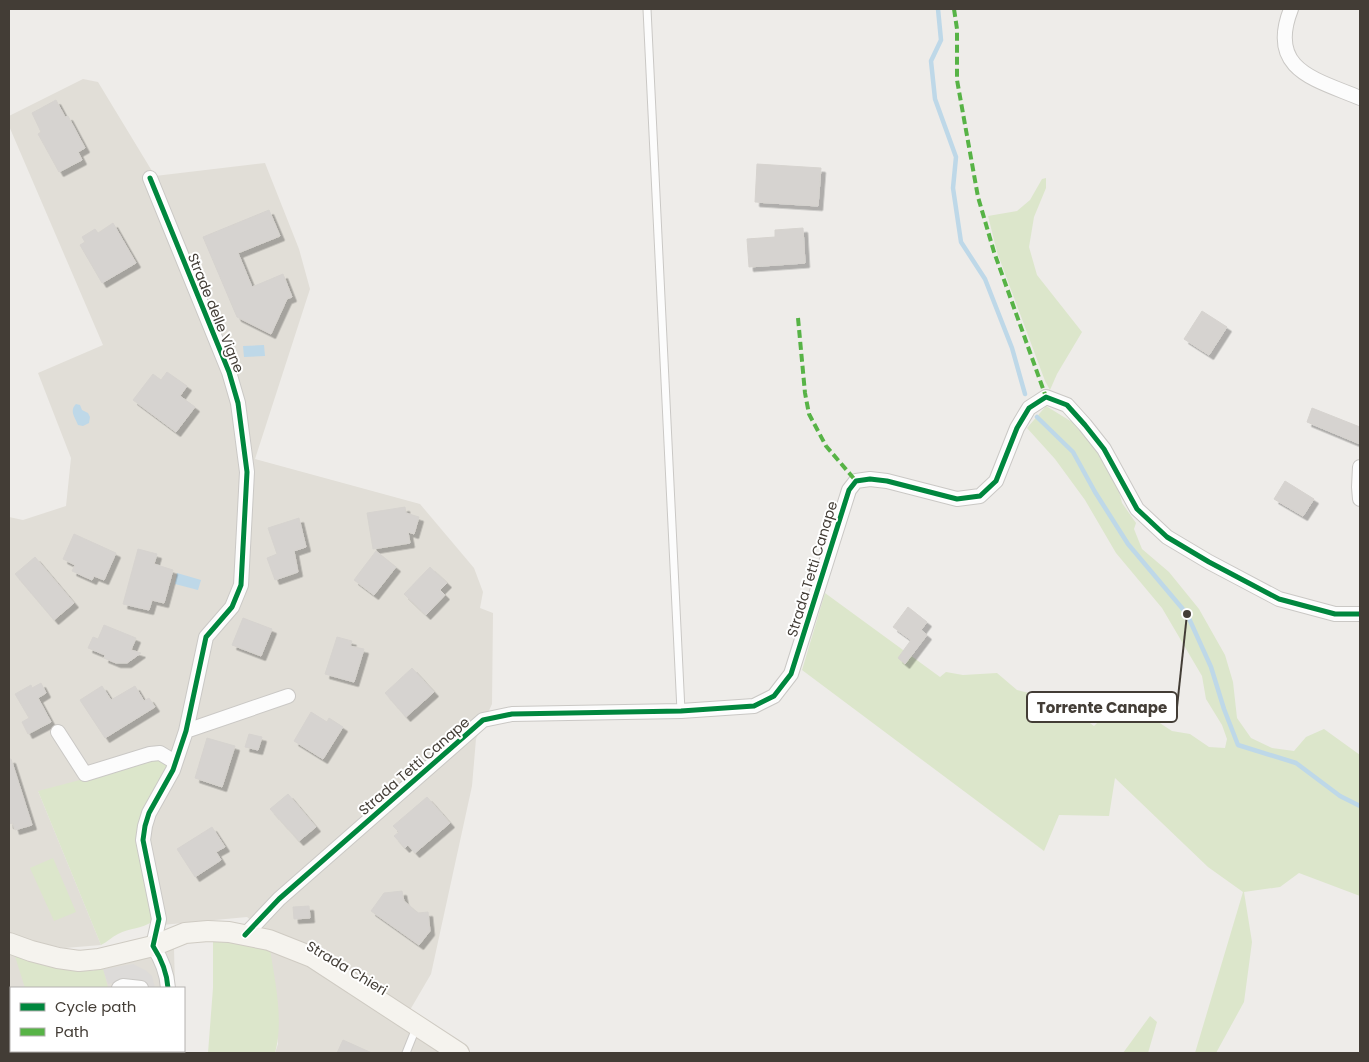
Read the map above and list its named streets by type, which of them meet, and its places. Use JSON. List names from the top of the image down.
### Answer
{
  "streets": {
    "main road": ["Strada Chieri"],
    "street": ["Strade delle Vigne", "Strada Tetti Canape"]
  },
  "crossings": [
    ["Strade delle Vigne", "Strada Chieri"],
    ["Strada Tetti Canape", "Strada Chieri"]
  ],
  "places": ["Torrente Canape"],
  "legend": ["Cycle path", "Path"]
}
